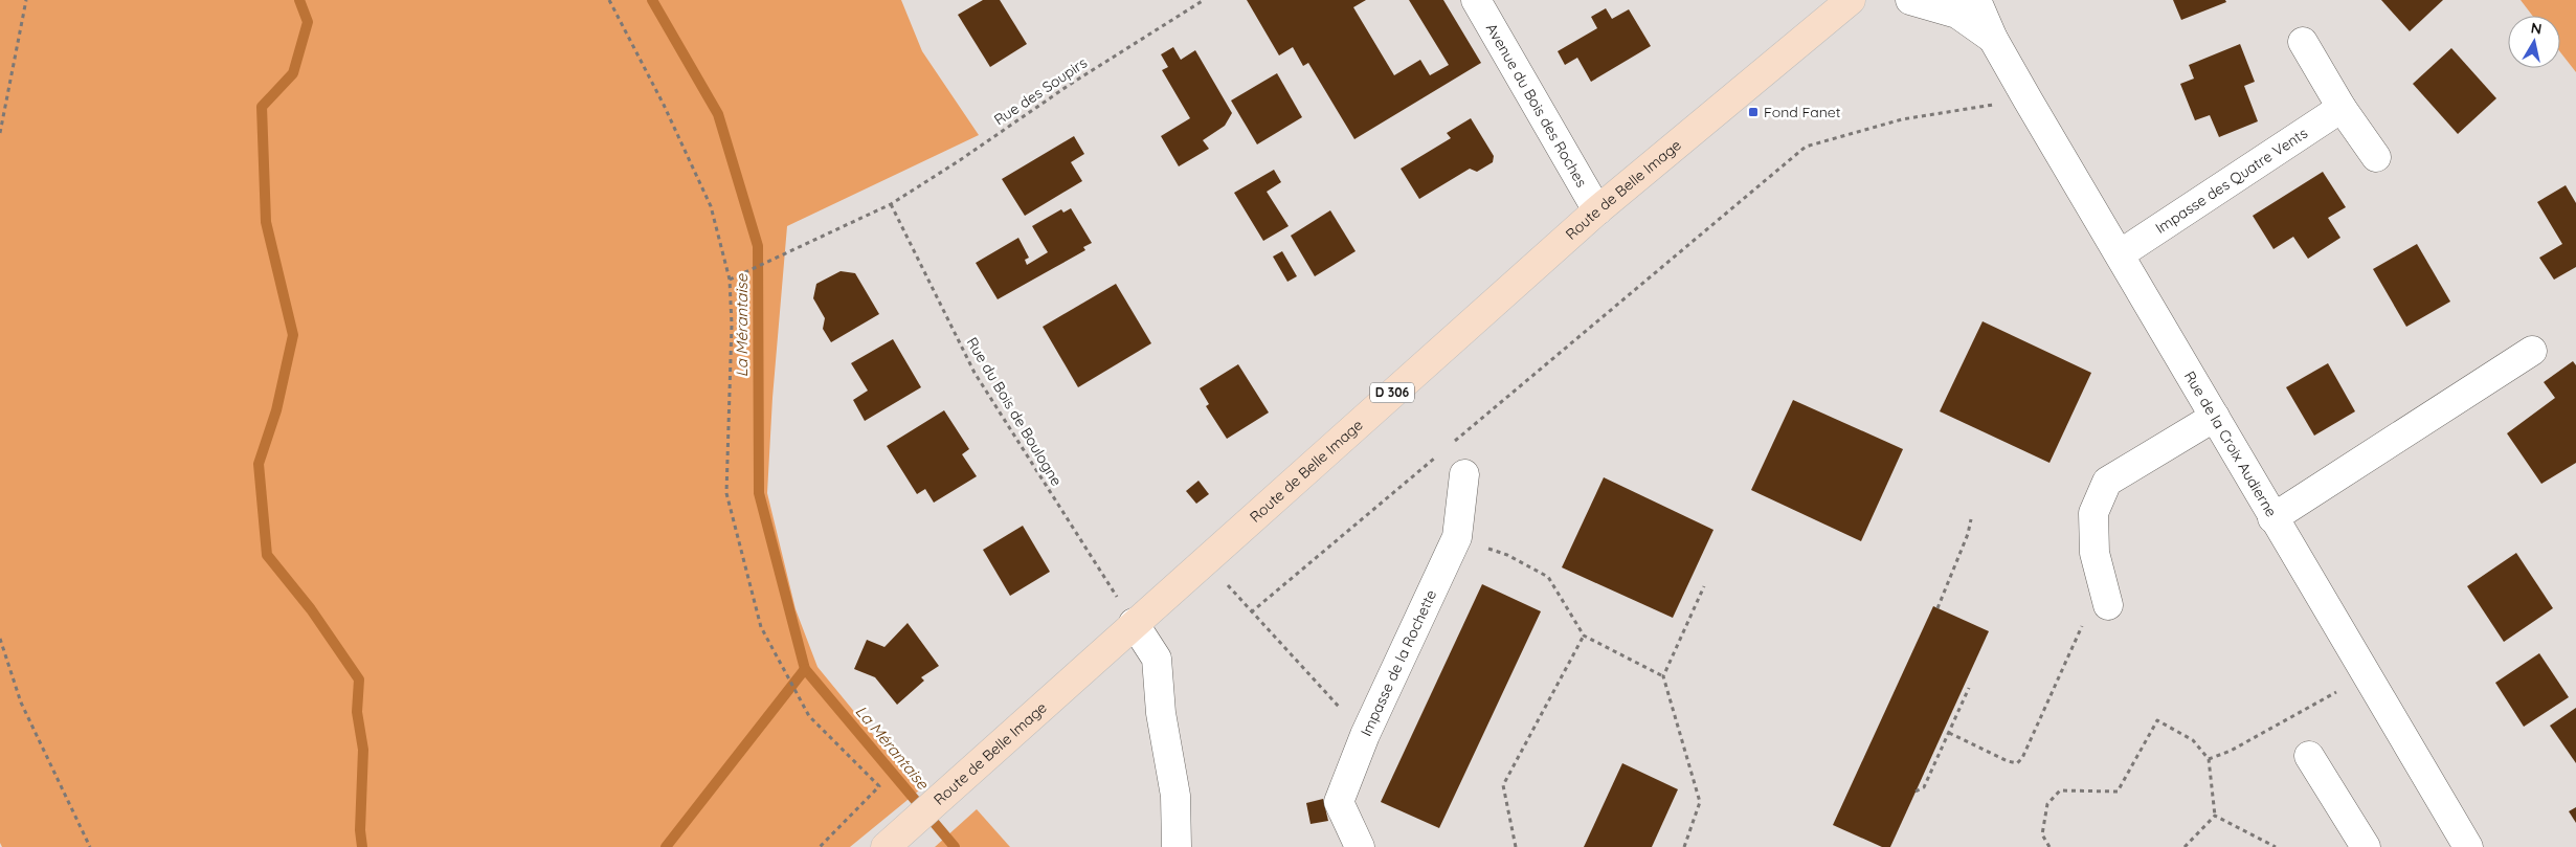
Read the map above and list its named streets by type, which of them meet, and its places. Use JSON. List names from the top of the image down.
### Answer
{
  "streets": {
    "main road": ["Route de Belle Image", "D 306"],
    "street": [
      "Avenue du Bois des Roches",
      "Impasse des Quatre Vents",
      "Rue de la Croix Audierne",
      "Impasse de la Rochette"
    ],
    "path": ["Rue des Soupirs", "Rue du Bois de Boulogne"]
  },
  "crossings": [
    ["Rue des Soupirs", "Rue du Bois de Boulogne"],
    ["Avenue du Bois des Roches", "Route de Belle Image"],
    ["Impasse des Quatre Vents", "Rue de la Croix Audierne"],
    ["Route de Belle Image", "Rue du Bois de Boulogne"]
  ],
  "water": ["La Mérantaise"],
  "places": {
    "transit": ["Fond Fanet"]
  },
  "north": "top"
}
